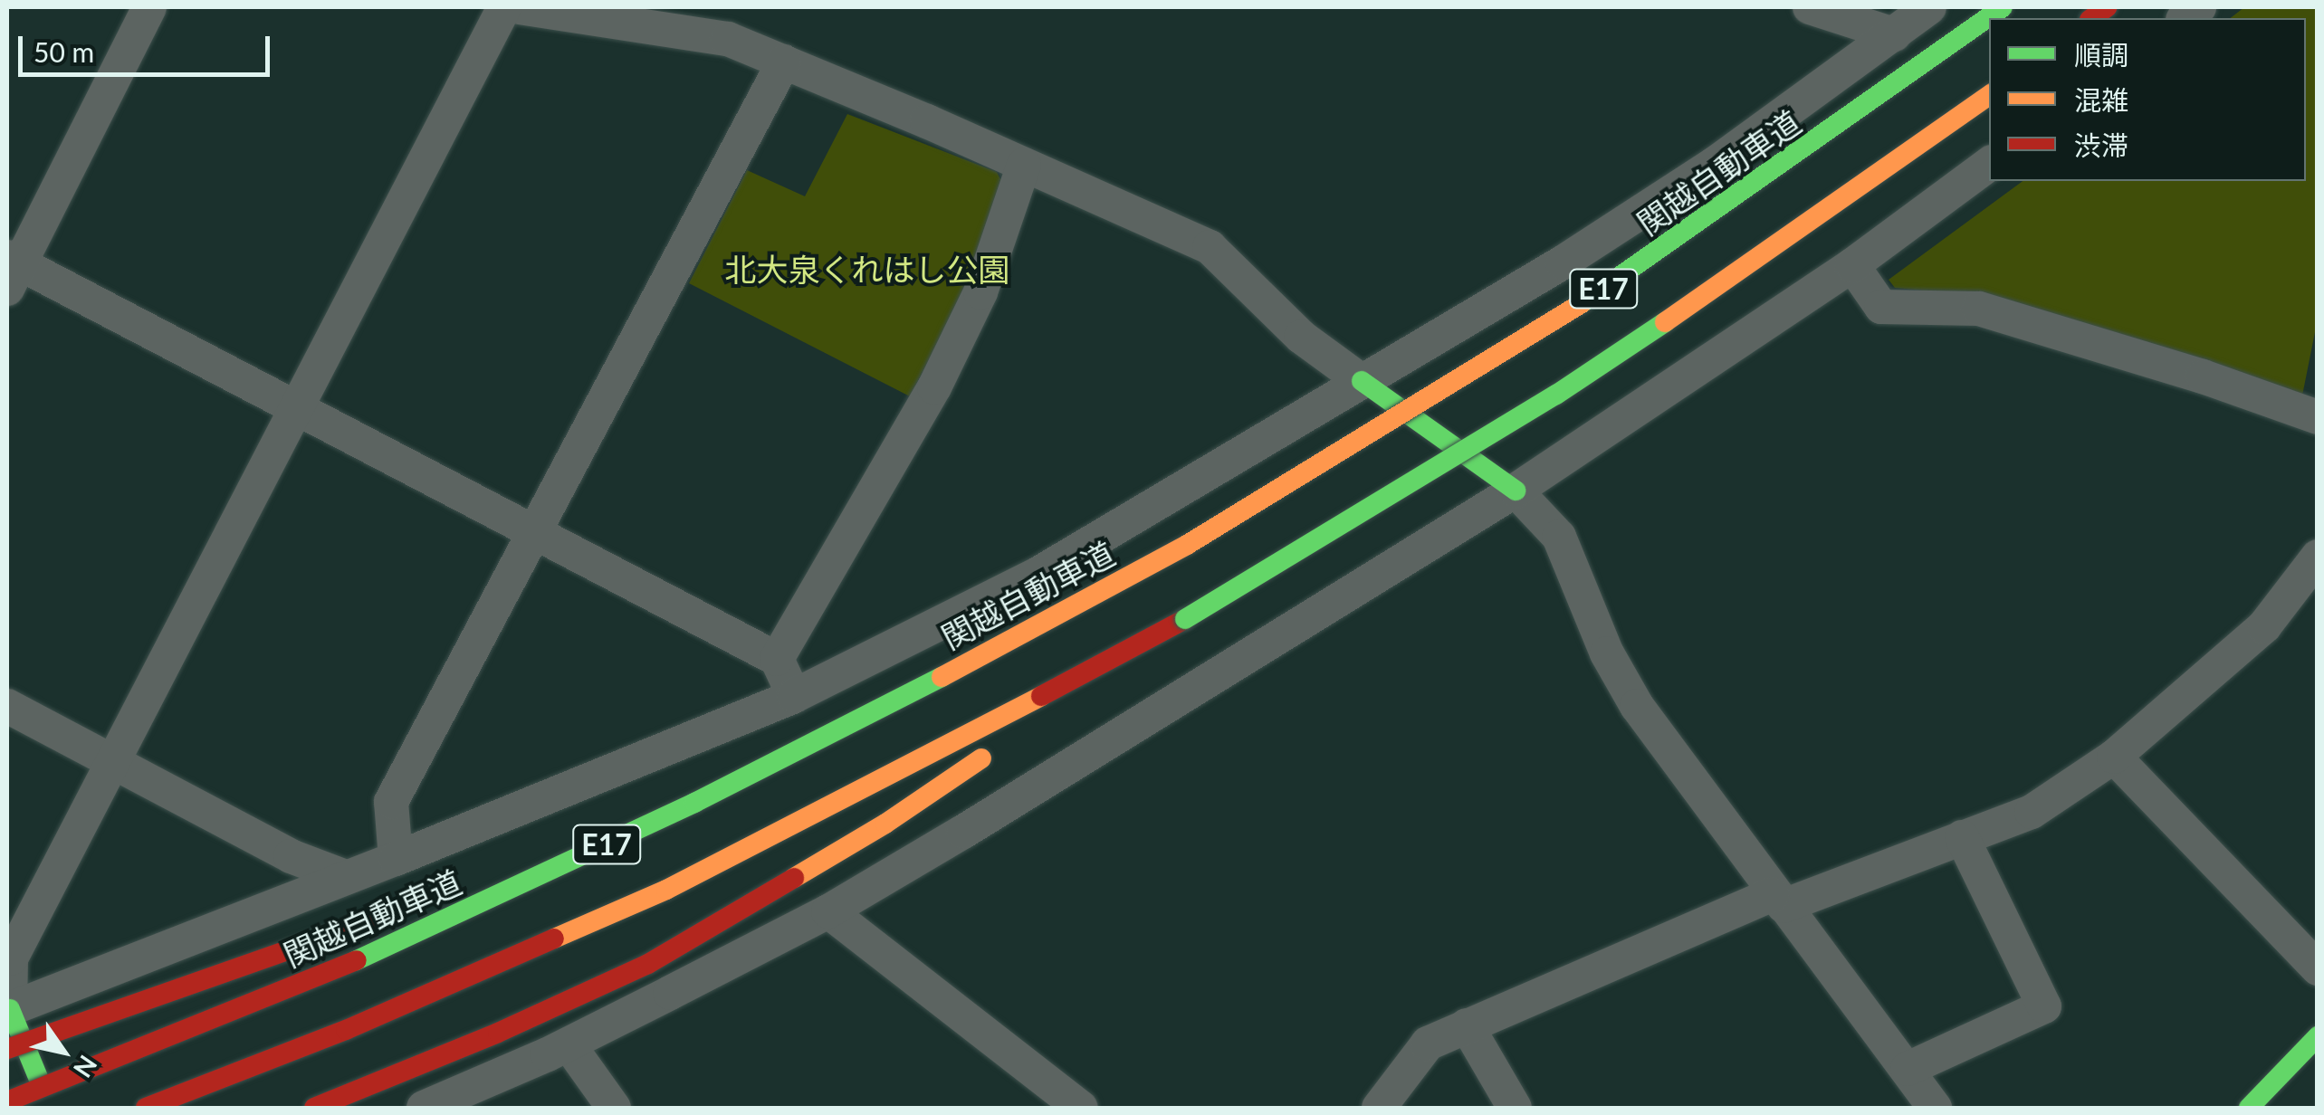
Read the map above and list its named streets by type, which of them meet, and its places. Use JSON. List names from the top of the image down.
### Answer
{
  "streets": {
    "main road": ["関越自動車道", "E17"]
  },
  "parks": ["北大泉くれはし公園"],
  "legend": ["順調", "混雑", "渋滞"],
  "scale_bar": "50 m",
  "north": "bottom right"
}
